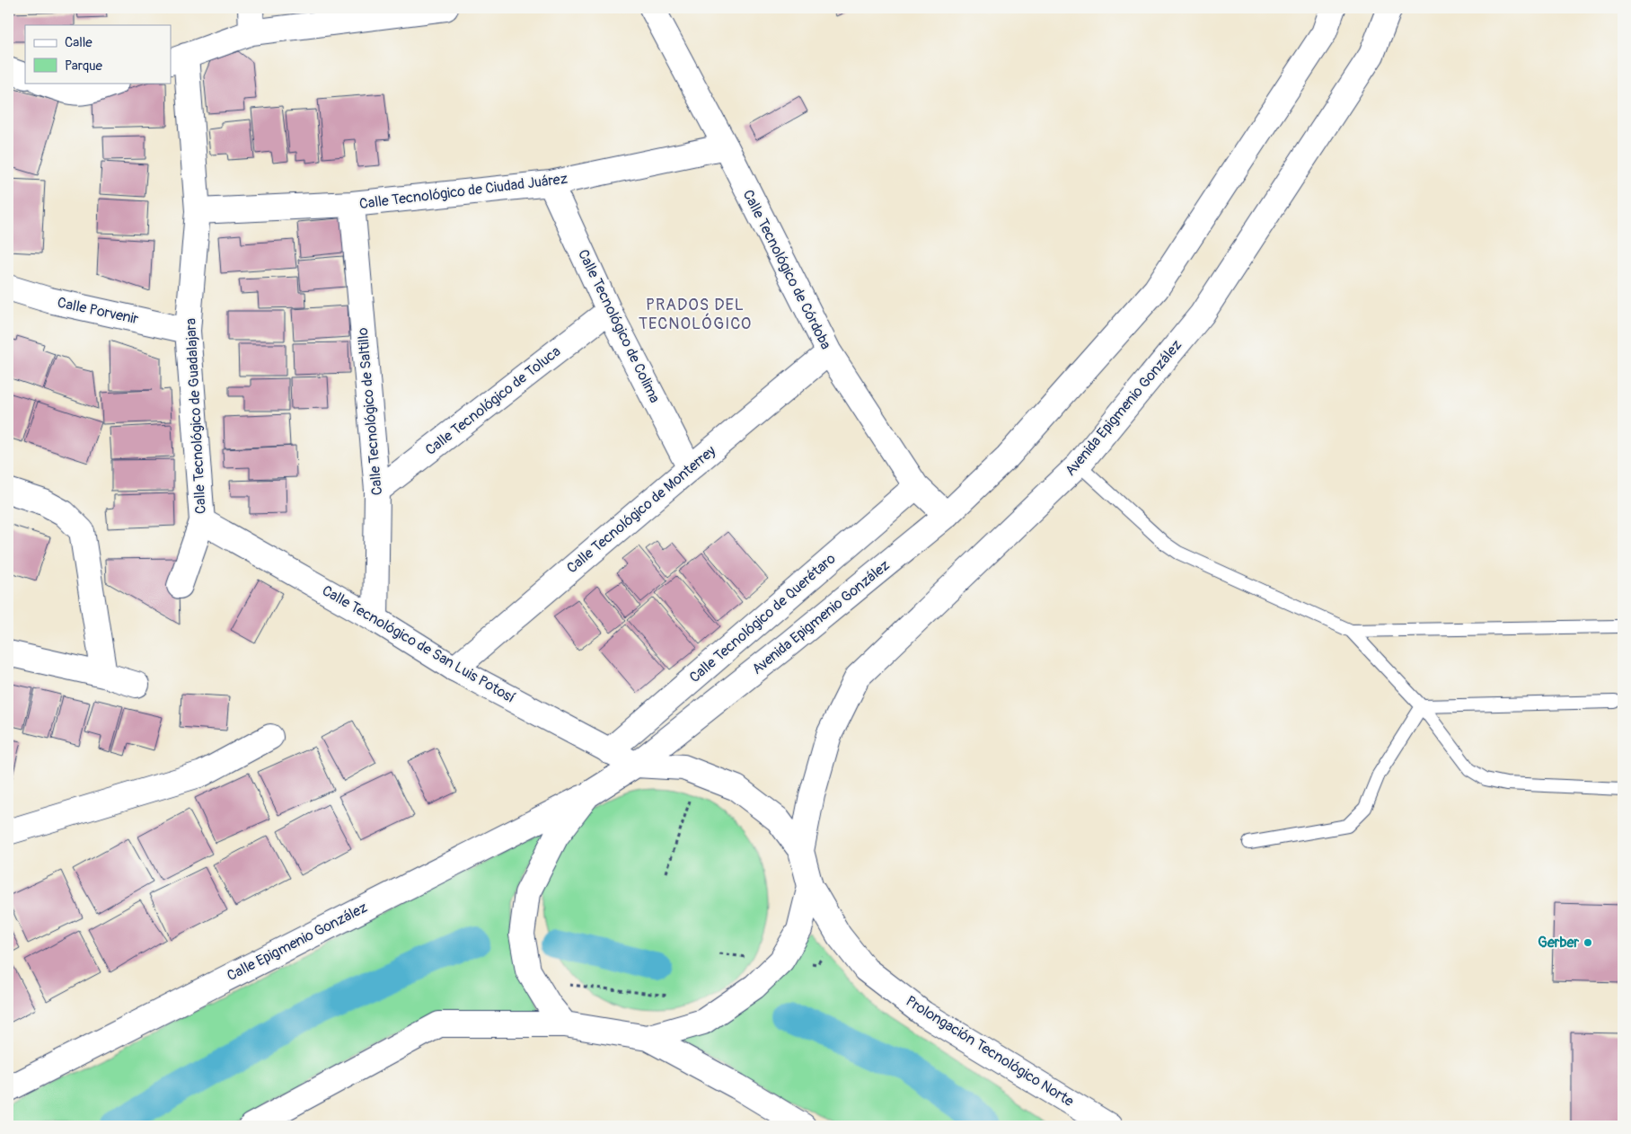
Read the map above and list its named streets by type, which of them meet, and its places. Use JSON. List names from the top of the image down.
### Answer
{
  "streets": {
    "street": [
      "Calle Tecnológico de Ciudad Juárez",
      "Calle Tecnológico de Córdoba",
      "Calle Porvenir",
      "Calle Tecnológico de Colima",
      "Calle Tecnológico de Toluca",
      "Avenida Epigmenio González",
      "Calle Tecnológico de Saltillo",
      "Calle Tecnológico de Guadalajara",
      "Calle Tecnológico de Monterrey",
      "Calle Tecnológico de Querétaro",
      "Calle Tecnológico de San Luis Potosí",
      "Calle Epigmenio González",
      "Prolongación Tecnológico Norte"
    ]
  },
  "crossings": [
    ["Calle Tecnológico de Ciudad Juárez", "Calle Tecnológico de Córdoba"],
    ["Calle Tecnológico de Ciudad Juárez", "Calle Tecnológico de Colima"],
    ["Calle Tecnológico de Ciudad Juárez", "Calle Tecnológico de Saltillo"],
    ["Calle Tecnológico de Ciudad Juárez", "Calle Tecnológico de Guadalajara"],
    ["Calle Tecnológico de Córdoba", "Avenida Epigmenio González"],
    ["Calle Tecnológico de Córdoba", "Calle Tecnológico de Monterrey"],
    ["Calle Tecnológico de Córdoba", "Calle Tecnológico de Querétaro"],
    ["Calle Porvenir", "Calle Tecnológico de Guadalajara"],
    ["Calle Tecnológico de Colima", "Calle Tecnológico de Toluca"],
    ["Calle Tecnológico de Colima", "Calle Tecnológico de Monterrey"],
    ["Calle Tecnológico de Toluca", "Calle Tecnológico de Saltillo"],
    ["Avenida Epigmenio González", "Calle Tecnológico de San Luis Potosí"],
    ["Avenida Epigmenio González", "Calle Epigmenio González"],
    ["Calle Tecnológico de Saltillo", "Calle Tecnológico de San Luis Potosí"],
    ["Calle Tecnológico de Guadalajara", "Calle Tecnológico de San Luis Potosí"],
    ["Calle Tecnológico de Monterrey", "Calle Tecnológico de San Luis Potosí"],
    ["Calle Tecnológico de Querétaro", "Calle Tecnológico de San Luis Potosí"]
  ],
  "districts": ["PRADOS DEL TECNOLÓGICO"],
  "places": ["Gerber"],
  "legend": ["Calle", "Parque"]
}
